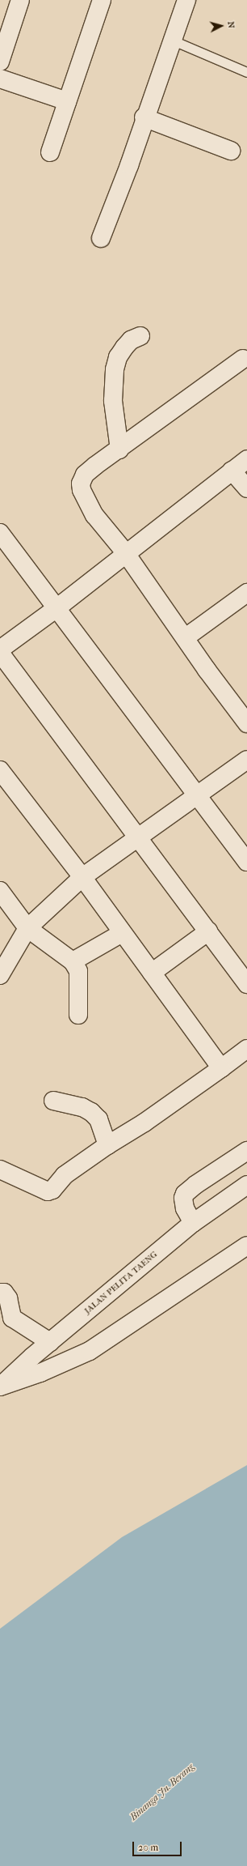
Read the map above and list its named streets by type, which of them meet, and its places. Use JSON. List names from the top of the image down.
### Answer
{
  "streets": {
    "street": ["JALAN PELITA TAENG"]
  },
  "water": ["Binanga Jn. Berang"],
  "scale_bar": "20 m",
  "north": "right"
}
